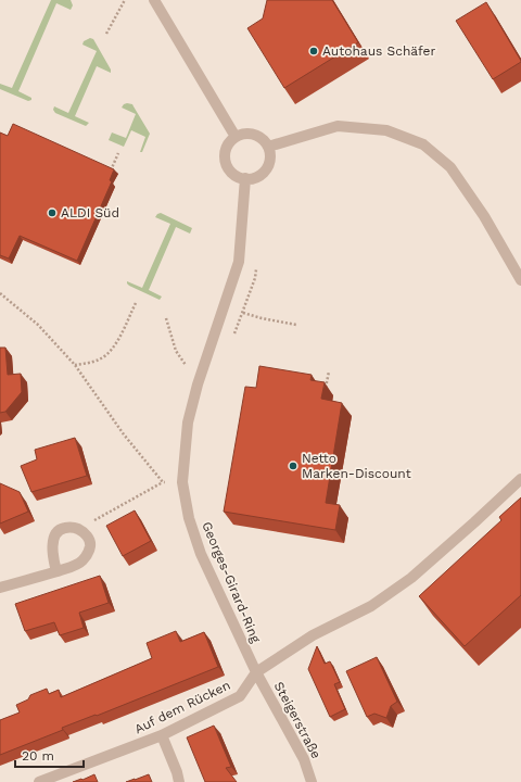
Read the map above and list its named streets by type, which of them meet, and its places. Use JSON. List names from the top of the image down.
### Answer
{
  "streets": {
    "street": ["Georges-Girard-Ring", "Auf dem Rücken", "Steigerstraße"]
  },
  "crossings": [
    ["Georges-Girard-Ring", "Auf dem Rücken"],
    ["Georges-Girard-Ring", "Steigerstraße"],
    ["Auf dem Rücken", "Steigerstraße"]
  ],
  "places": ["Autohaus Schäfer", "ALDI Süd", "Netto Marken-Discount"],
  "scale_bar": "20 m"
}
